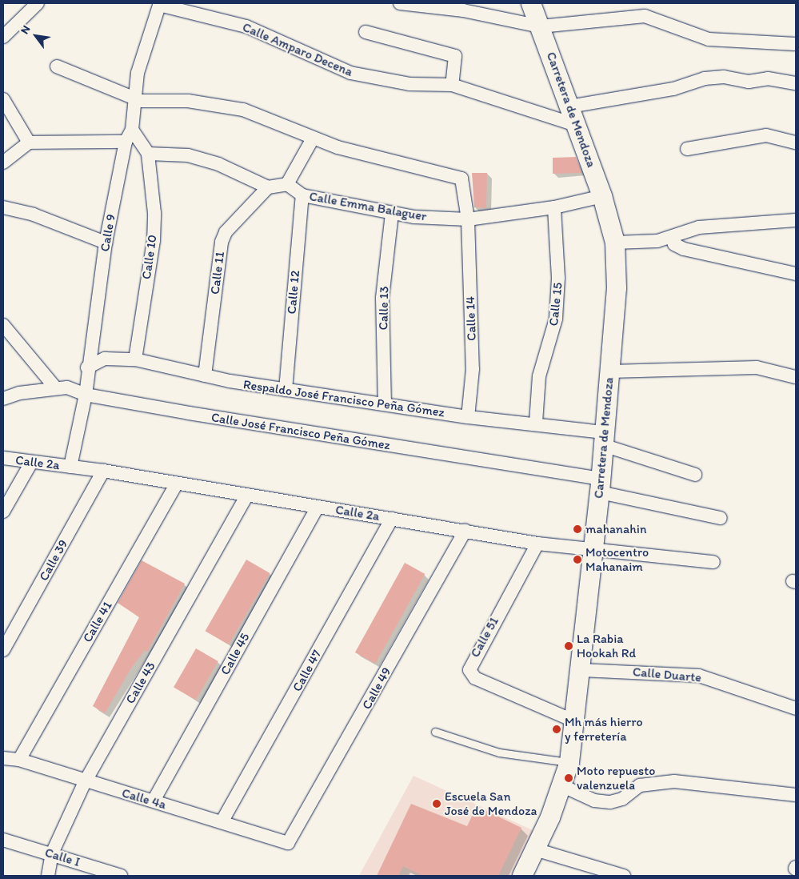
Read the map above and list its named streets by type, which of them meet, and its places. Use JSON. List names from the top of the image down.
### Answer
{
  "streets": {
    "street": [
      "Calle Amparo Decena",
      "Carretera de Mendoza",
      "Calle Emma Balaguer",
      "Calle 9",
      "Calle 10",
      "Calle 11",
      "Calle 12",
      "Calle 15",
      "Calle 13",
      "Calle 14",
      "Respaldo José Francisco Peña Gómez",
      "Calle José Francisco Peña Gómez",
      "Calle 2a",
      "Calle 39",
      "Calle 41",
      "Calle 51",
      "Calle 45",
      "Calle 47",
      "Calle Duarte",
      "Calle 43",
      "Calle 49",
      "Calle 4a",
      "Calle I"
    ]
  },
  "crossings": [
    ["Calle Amparo Decena", "Carretera de Mendoza"],
    ["Calle Amparo Decena", "Calle 9"],
    ["Carretera de Mendoza", "Calle Emma Balaguer"],
    ["Carretera de Mendoza", "Respaldo José Francisco Peña Gómez"],
    ["Carretera de Mendoza", "Calle José Francisco Peña Gómez"],
    ["Carretera de Mendoza", "Calle 2a"],
    ["Carretera de Mendoza", "Calle 51"],
    ["Carretera de Mendoza", "Calle Duarte"],
    ["Calle Emma Balaguer", "Calle 12"],
    ["Calle Emma Balaguer", "Calle 15"],
    ["Calle Emma Balaguer", "Calle 13"],
    ["Calle Emma Balaguer", "Calle 14"],
    ["Calle 9", "Respaldo José Francisco Peña Gómez"],
    ["Calle 9", "Calle José Francisco Peña Gómez"],
    ["Calle 9", "Calle 2a"],
    ["Calle 10", "Respaldo José Francisco Peña Gómez"],
    ["Calle 11", "Respaldo José Francisco Peña Gómez"],
    ["Calle 12", "Respaldo José Francisco Peña Gómez"],
    ["Calle 15", "Respaldo José Francisco Peña Gómez"],
    ["Calle 13", "Respaldo José Francisco Peña Gómez"],
    ["Calle 14", "Respaldo José Francisco Peña Gómez"],
    ["Calle 2a", "Calle 39"],
    ["Calle 2a", "Calle 41"],
    ["Calle 2a", "Calle 51"],
    ["Calle 2a", "Calle 45"],
    ["Calle 2a", "Calle 47"],
    ["Calle 2a", "Calle 43"],
    ["Calle 2a", "Calle 49"],
    ["Calle 41", "Calle 4a"],
    ["Calle 45", "Calle 4a"],
    ["Calle 47", "Calle 4a"],
    ["Calle 43", "Calle 4a"],
    ["Calle 43", "Calle I"],
    ["Calle 49", "Calle 4a"]
  ],
  "places": [
    "mahanahin",
    "Motocentro Mahanaim",
    "La Rabia Hookah Rd",
    "Mh más hierro y ferretería",
    "Moto repuesto valenzuela",
    "Escuela San José de Mendoza"
  ],
  "north": "top left"
}
